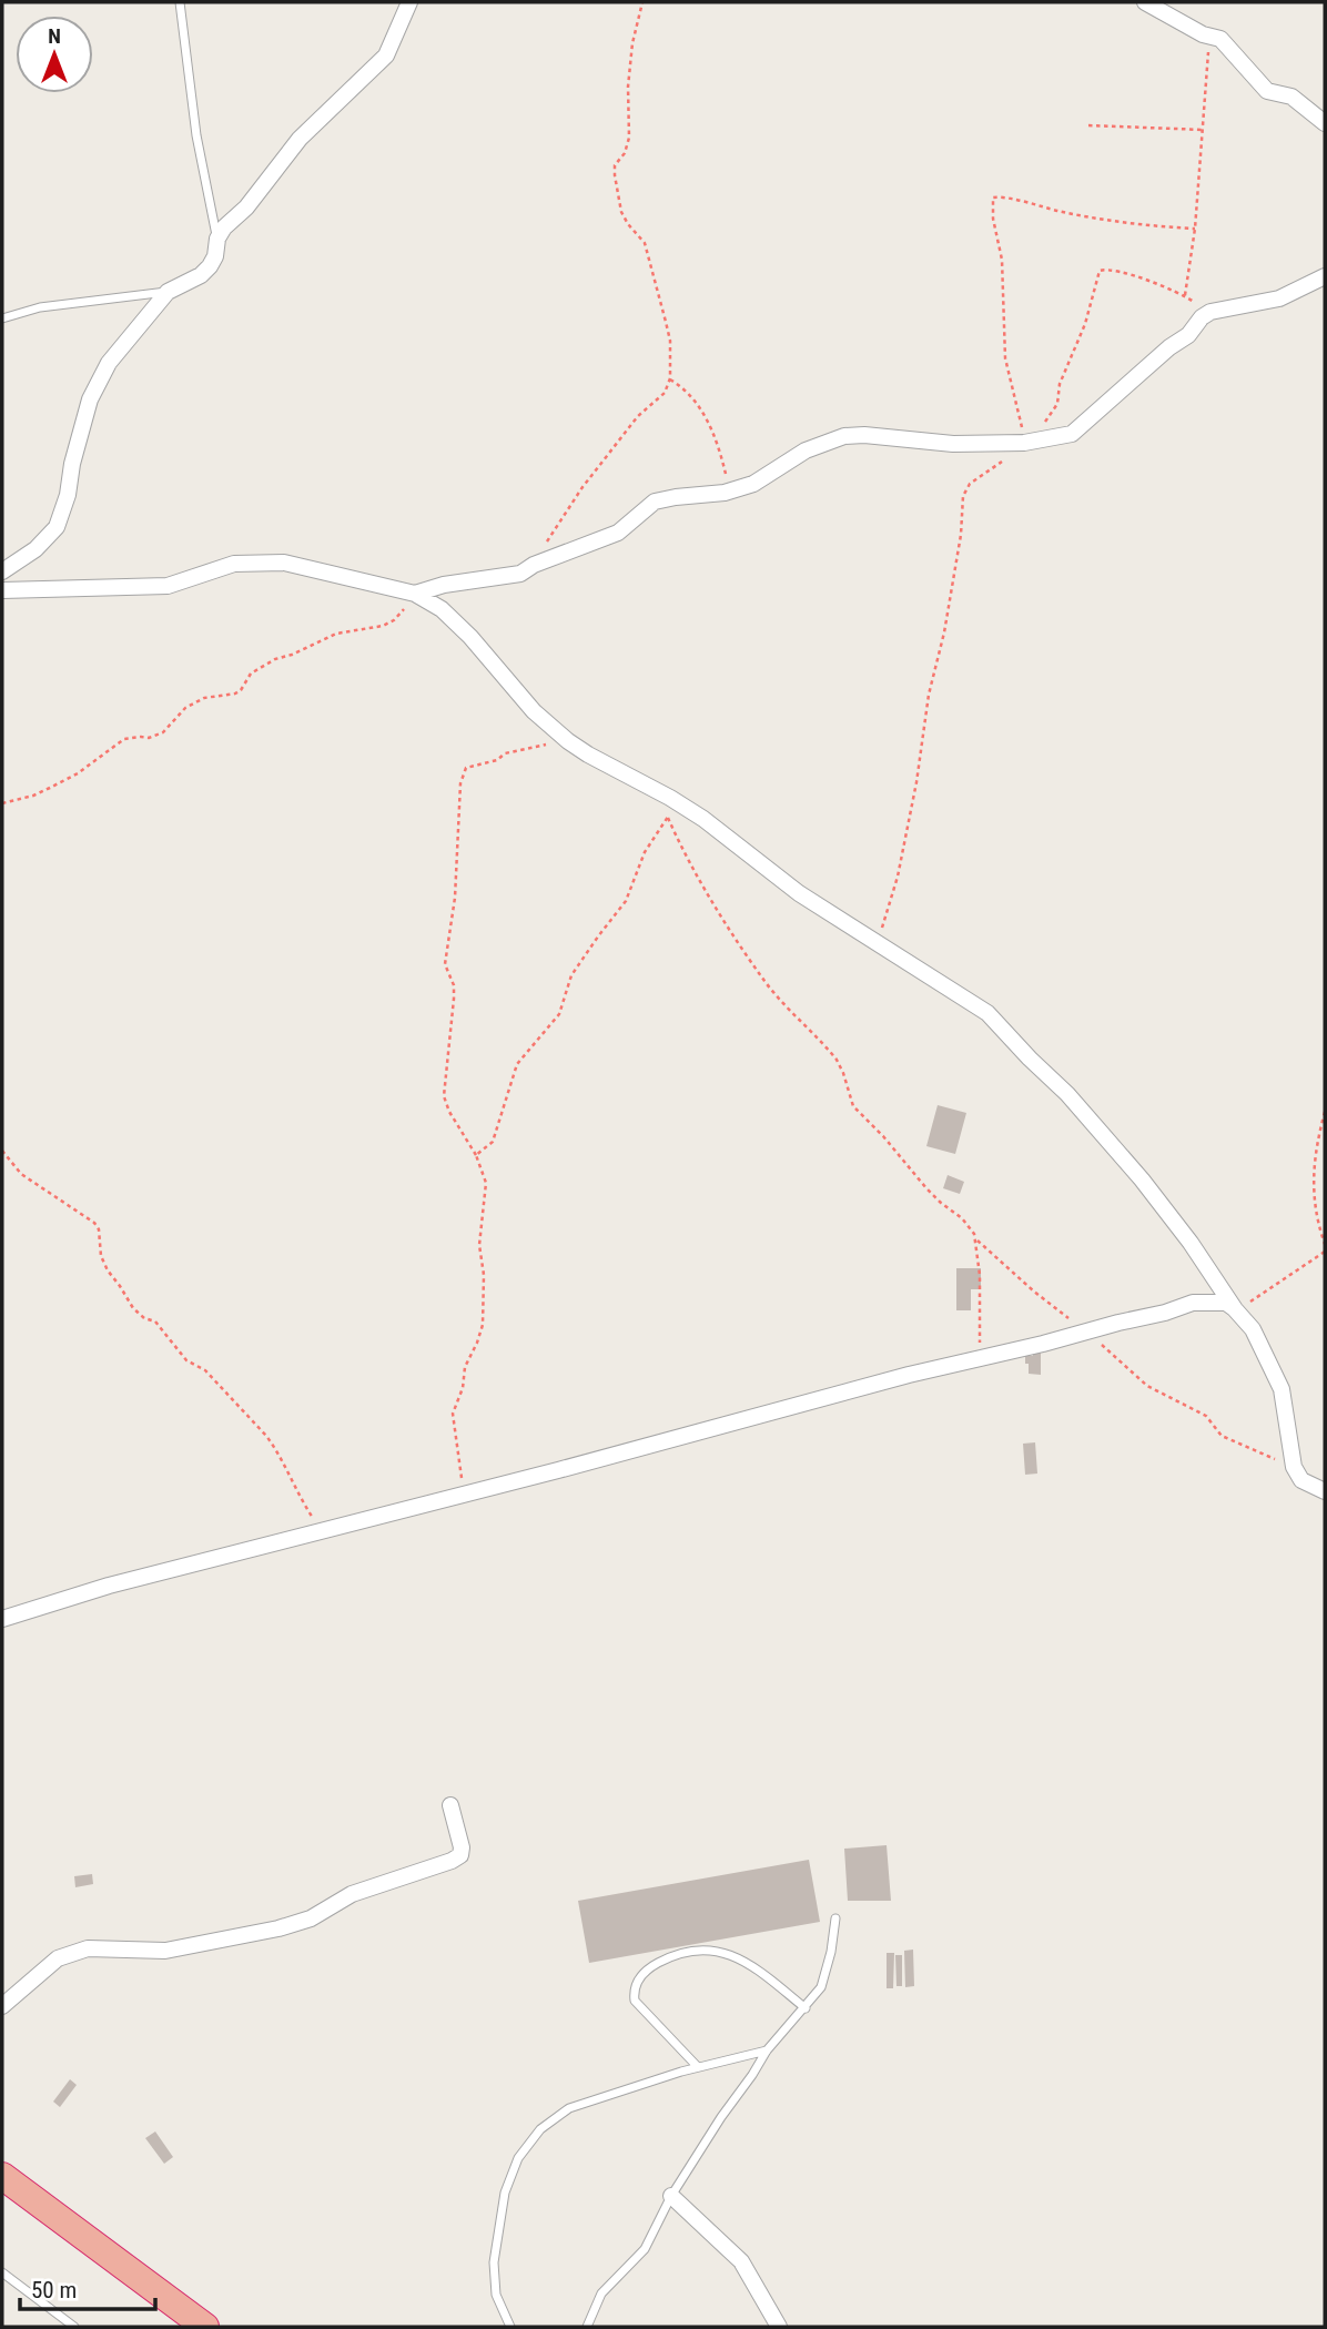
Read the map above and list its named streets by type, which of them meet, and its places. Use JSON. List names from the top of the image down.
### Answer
{
  "scale_bar": "50 m",
  "north": "top"
}
